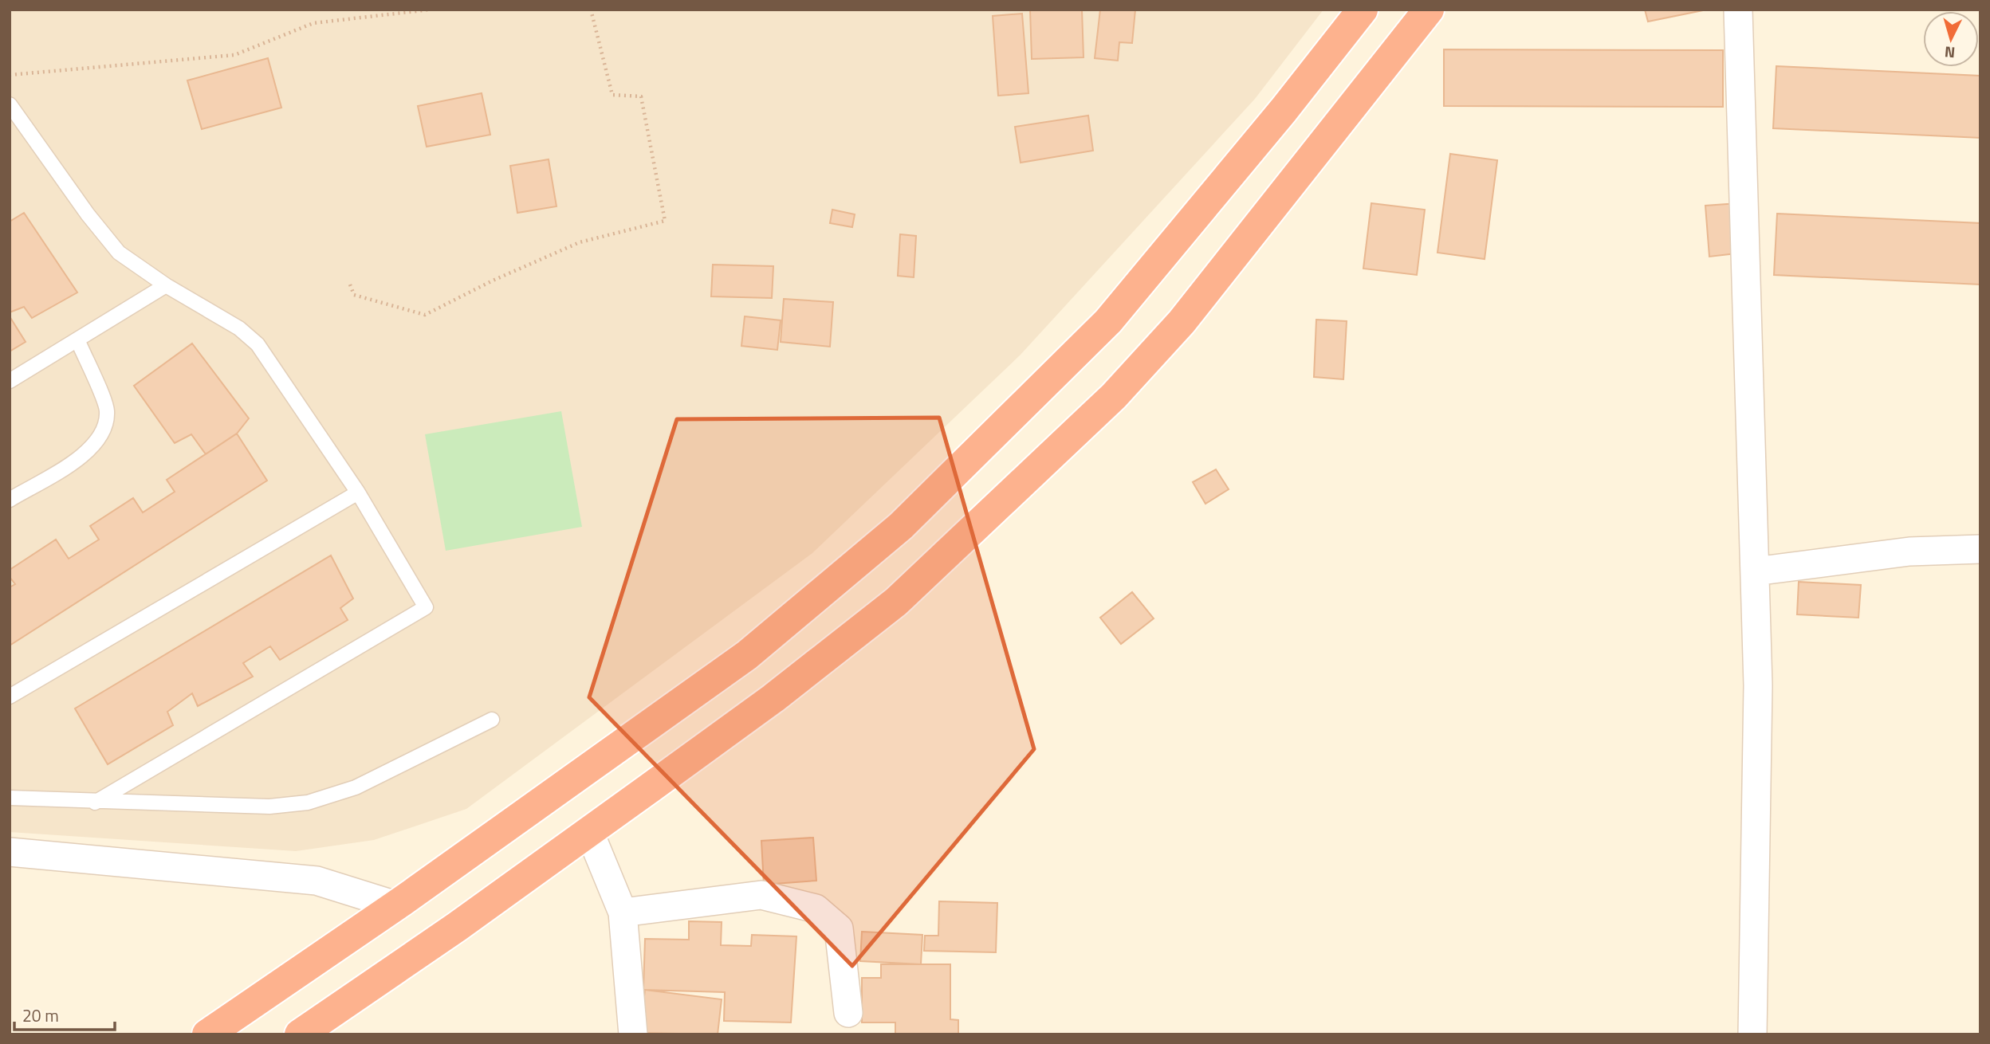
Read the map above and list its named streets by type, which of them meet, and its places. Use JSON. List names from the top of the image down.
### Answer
{
  "scale_bar": "20 m",
  "north": "bottom"
}
